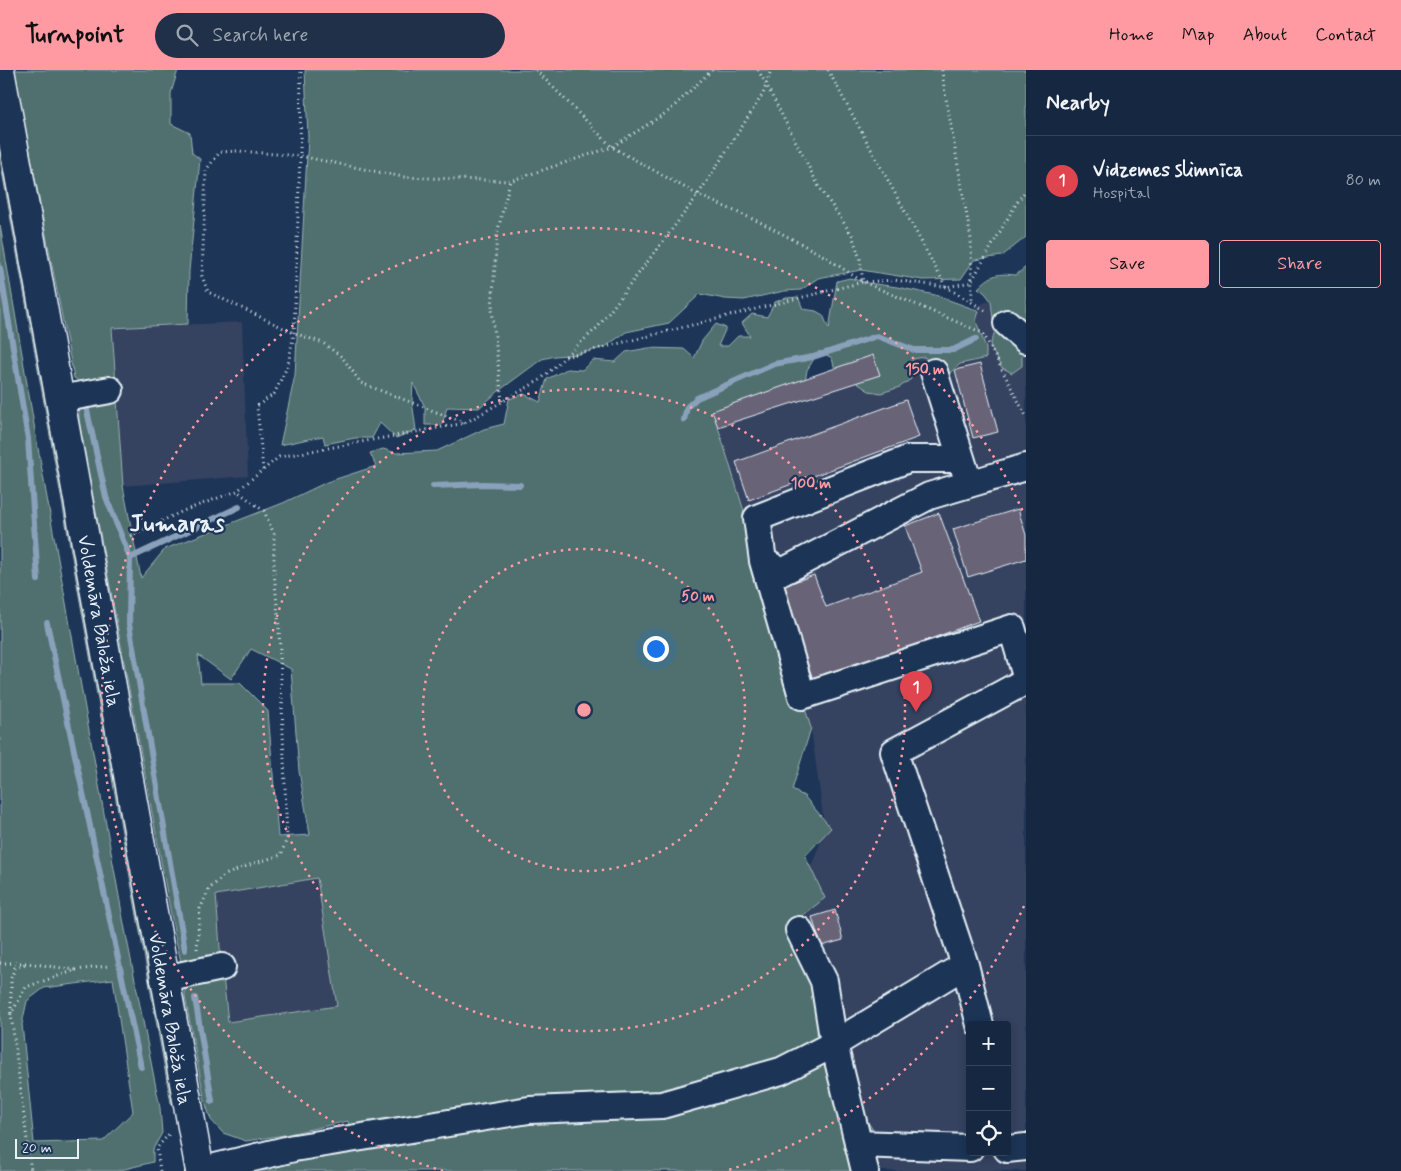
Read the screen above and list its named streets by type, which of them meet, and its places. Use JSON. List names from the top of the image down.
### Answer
{
  "streets": {
    "main road": ["Voldemāra Baloža iela"]
  },
  "districts": ["Jumaras"],
  "scale_bar": "20 m",
  "page": {
    "header": "Turnpoint",
    "search": "Search here",
    "nav": [
      "Home",
      "Map",
      "About",
      "Contact"
    ],
    "heading": "Nearby",
    "list": [
      {
        "mark": "1",
        "name": "Vidzemes slimnīca",
        "note": "Hospital",
        "value": "80 m"
      }
    ],
    "buttons": ["Save", "Share"],
    "pins": "1",
    "map_buttons": ["+", "−"],
    "scale": "20 m"
  },
  "rings": ["150 m", "100 m", "50 m"]
}
